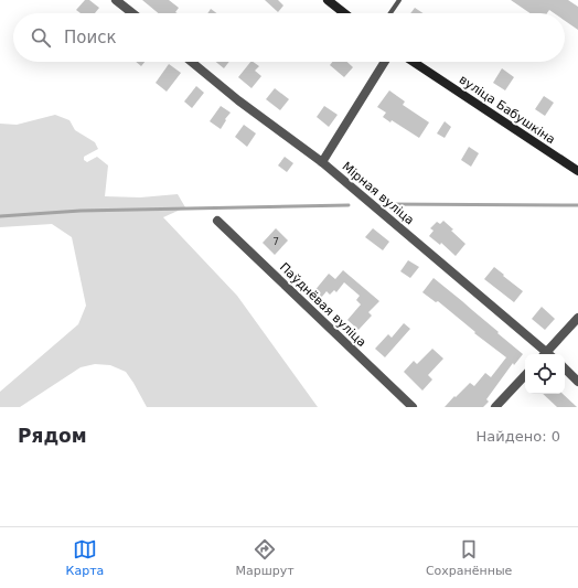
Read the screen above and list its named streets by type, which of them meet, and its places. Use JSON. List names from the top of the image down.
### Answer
{
  "streets": {
    "street": ["вуліца Бабушкіна", "Мірная вуліца", "Паўднёвая вуліца"]
  },
  "house_numbers": ["7"],
  "page": {
    "search": "Поиск",
    "heading": ["Рядом", "Найдено: 0"],
    "nav": ["Карта", "Маршрут", "Сохранённые"]
  }
}
